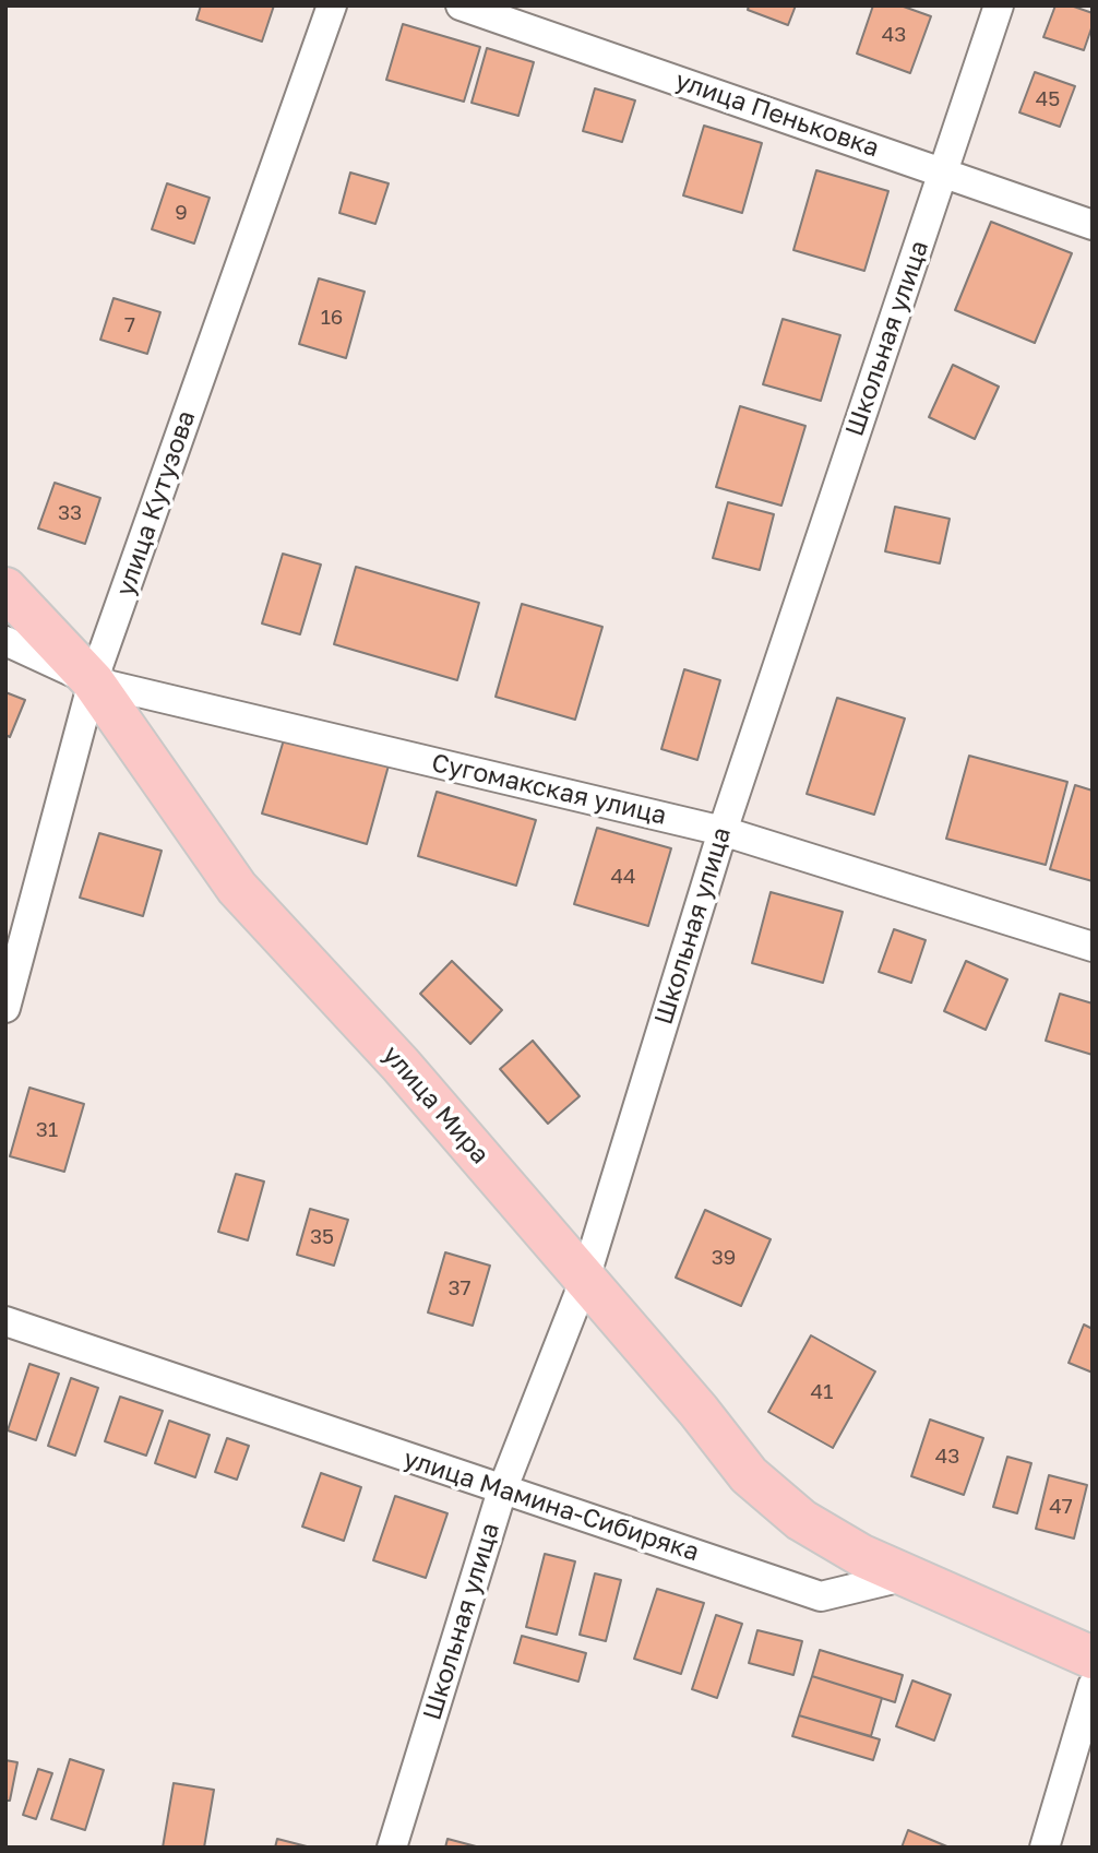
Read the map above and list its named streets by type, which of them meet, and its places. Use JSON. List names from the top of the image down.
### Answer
{
  "streets": {
    "main road": ["улица Мира"],
    "street": [
      "улица Пеньковка",
      "Школьная улица",
      "улица Кутузова",
      "Сугомакская улица",
      "улица Мамина-Сибиряка"
    ]
  },
  "crossings": [
    ["улица Пеньковка", "Школьная улица"],
    ["Школьная улица", "Сугомакская улица"],
    ["Школьная улица", "улица Мира"],
    ["Школьная улица", "улица Мамина-Сибиряка"],
    ["улица Кутузова", "Сугомакская улица"],
    ["улица Кутузова", "улица Мира"],
    ["Сугомакская улица", "улица Мира"],
    ["улица Мира", "улица Мамина-Сибиряка"]
  ],
  "house_numbers": [
    "43",
    "45",
    "9",
    "16",
    "7",
    "33",
    "44",
    "31",
    "35",
    "39",
    "37",
    "41",
    "43",
    "47"
  ]
}
